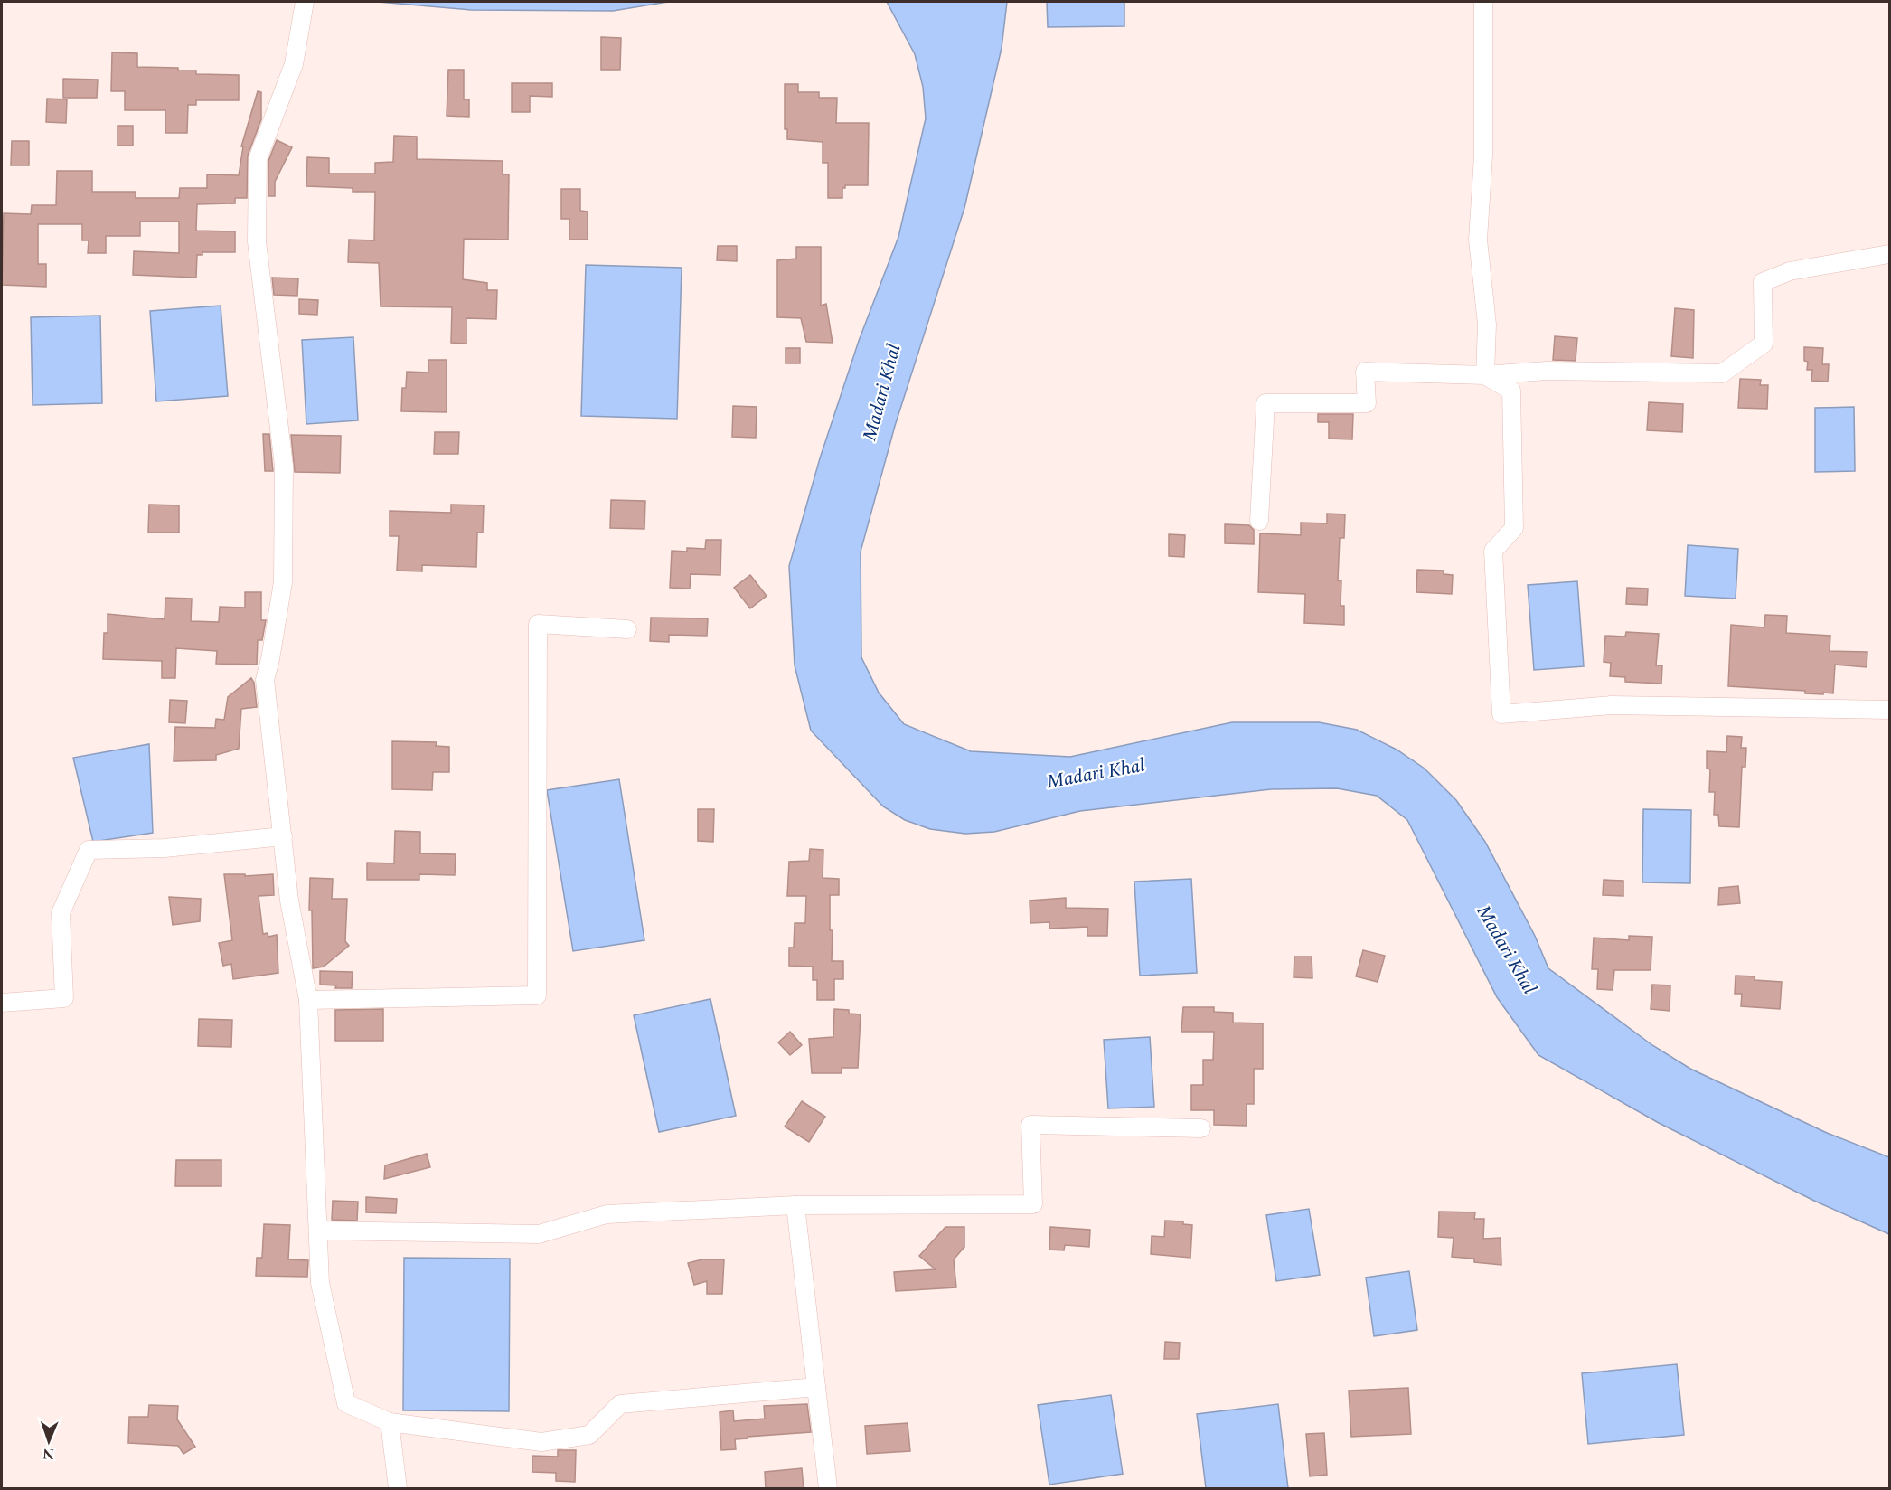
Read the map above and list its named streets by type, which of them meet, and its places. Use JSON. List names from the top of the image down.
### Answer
{
  "water": ["Madari Khal"],
  "north": "bottom"
}
